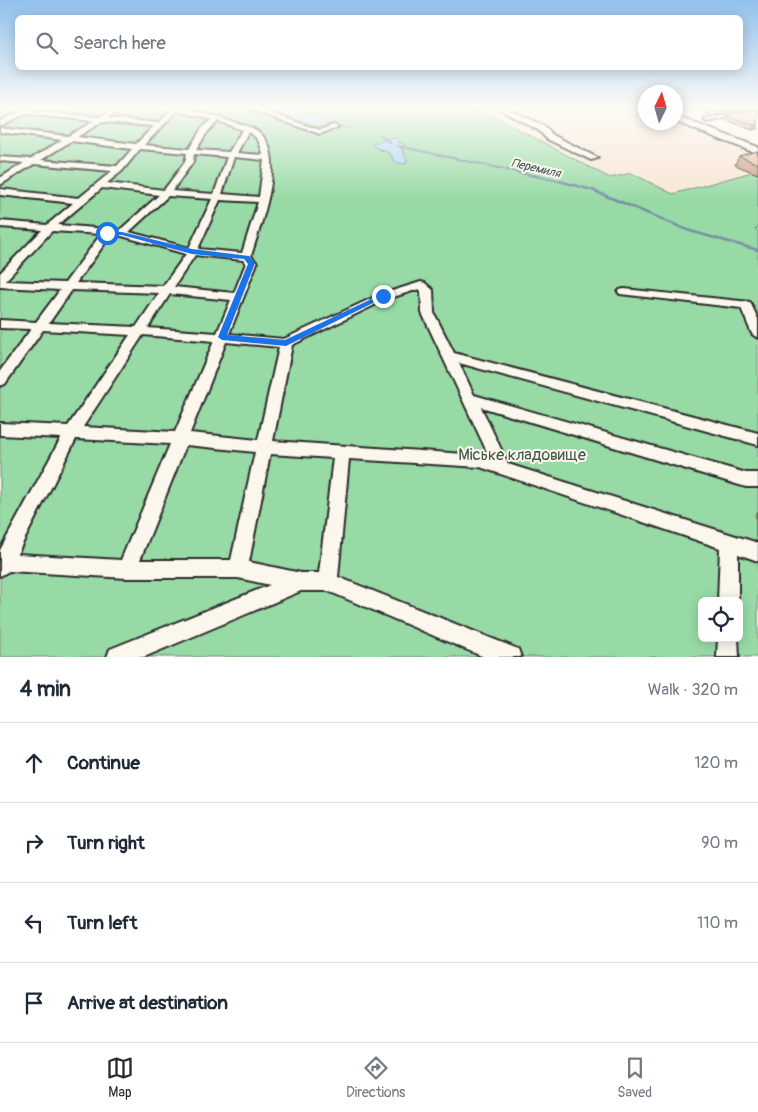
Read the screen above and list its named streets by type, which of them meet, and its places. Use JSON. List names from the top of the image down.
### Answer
{
  "water": ["Перемиля"],
  "parks": ["Міське кладовище"],
  "north": "top",
  "page": {
    "search": "Search here",
    "heading": ["4 min", "Walk · 320 m"],
    "list": [
      ["Continue", "120 m"],
      ["Turn right", "90 m"],
      ["Turn left", "110 m"],
      "Arrive at destination"
    ],
    "nav": ["Map", "Directions", "Saved"]
  }
}
